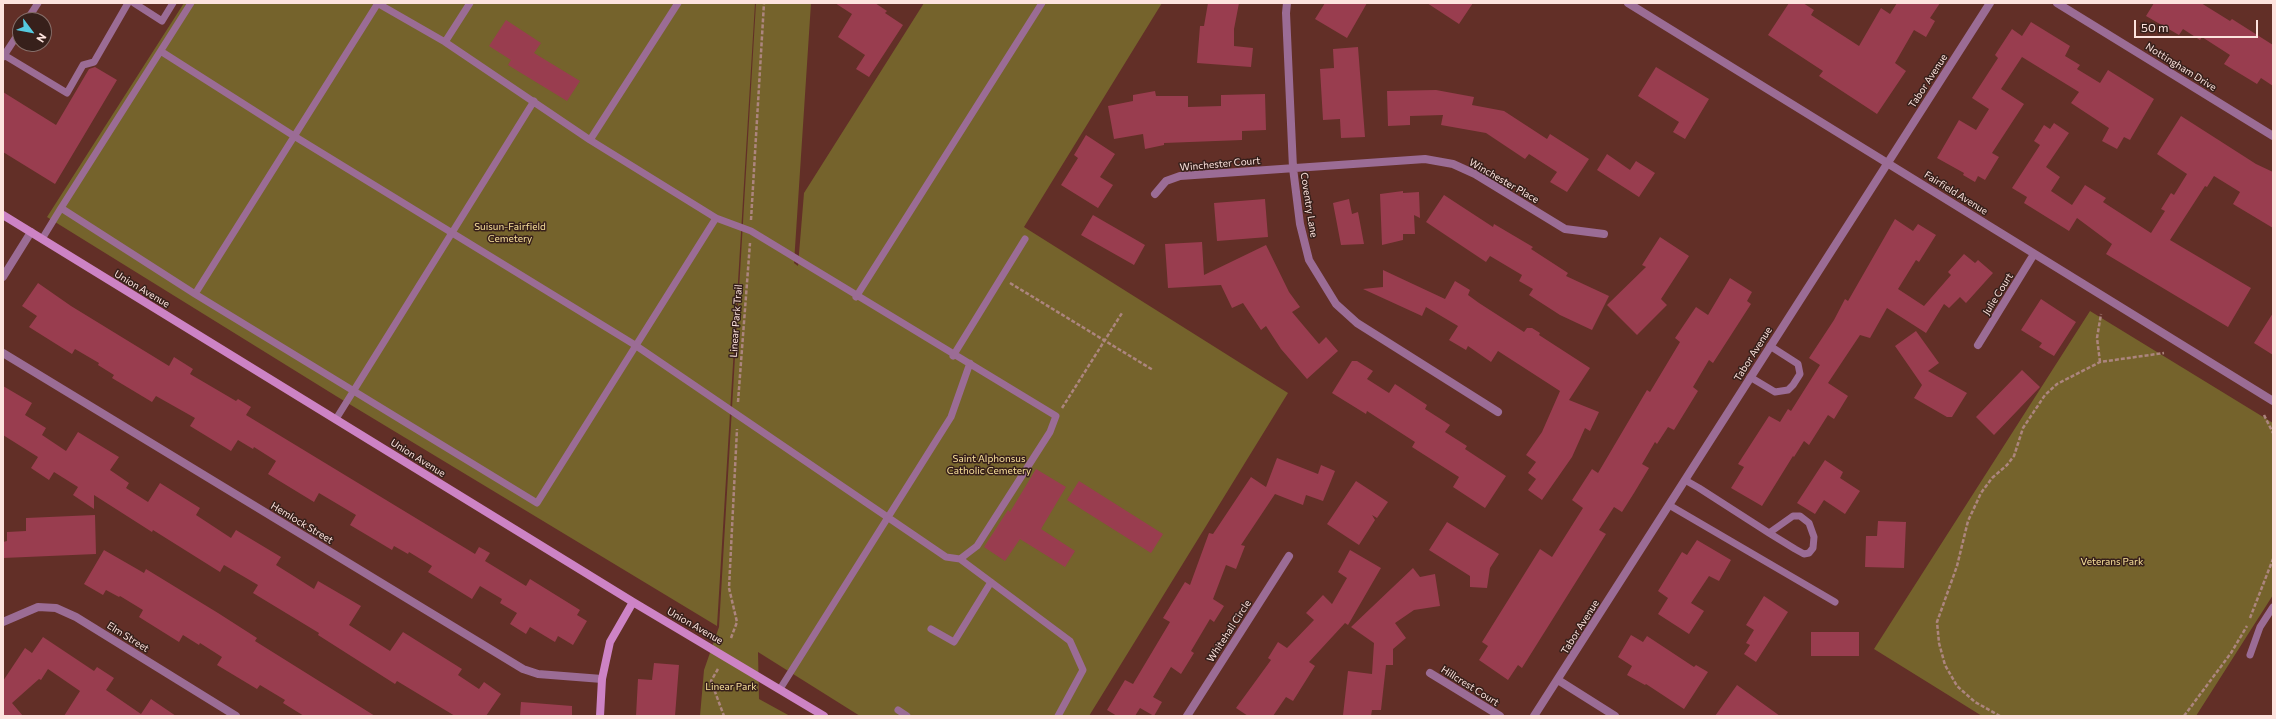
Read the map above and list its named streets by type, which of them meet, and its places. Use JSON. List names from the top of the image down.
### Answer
{
  "streets": {
    "street": [
      "Nottingham Drive",
      "Tabor Avenue",
      "Winchester Court",
      "Winchester Place",
      "Fairfield Avenue",
      "Coventry Lane",
      "Union Avenue",
      "Julie Court",
      "Hemlock Street",
      "Whitehall Circle",
      "Elm Street",
      "Hillcrest Court"
    ],
    "path": ["Linear Park Trail"]
  },
  "crossings": [
    ["Tabor Avenue", "Fairfield Avenue"],
    ["Winchester Court", "Winchester Place"],
    ["Winchester Court", "Coventry Lane"],
    ["Winchester Place", "Coventry Lane"],
    ["Fairfield Avenue", "Julie Court"]
  ],
  "parks": [
    "Suisun-Fairfield Cemetery",
    "Saint Alphonsus Catholic Cemetery",
    "Veterans Park",
    "Linear Park"
  ],
  "scale_bar": "50 m",
  "north": "bottom right"
}
